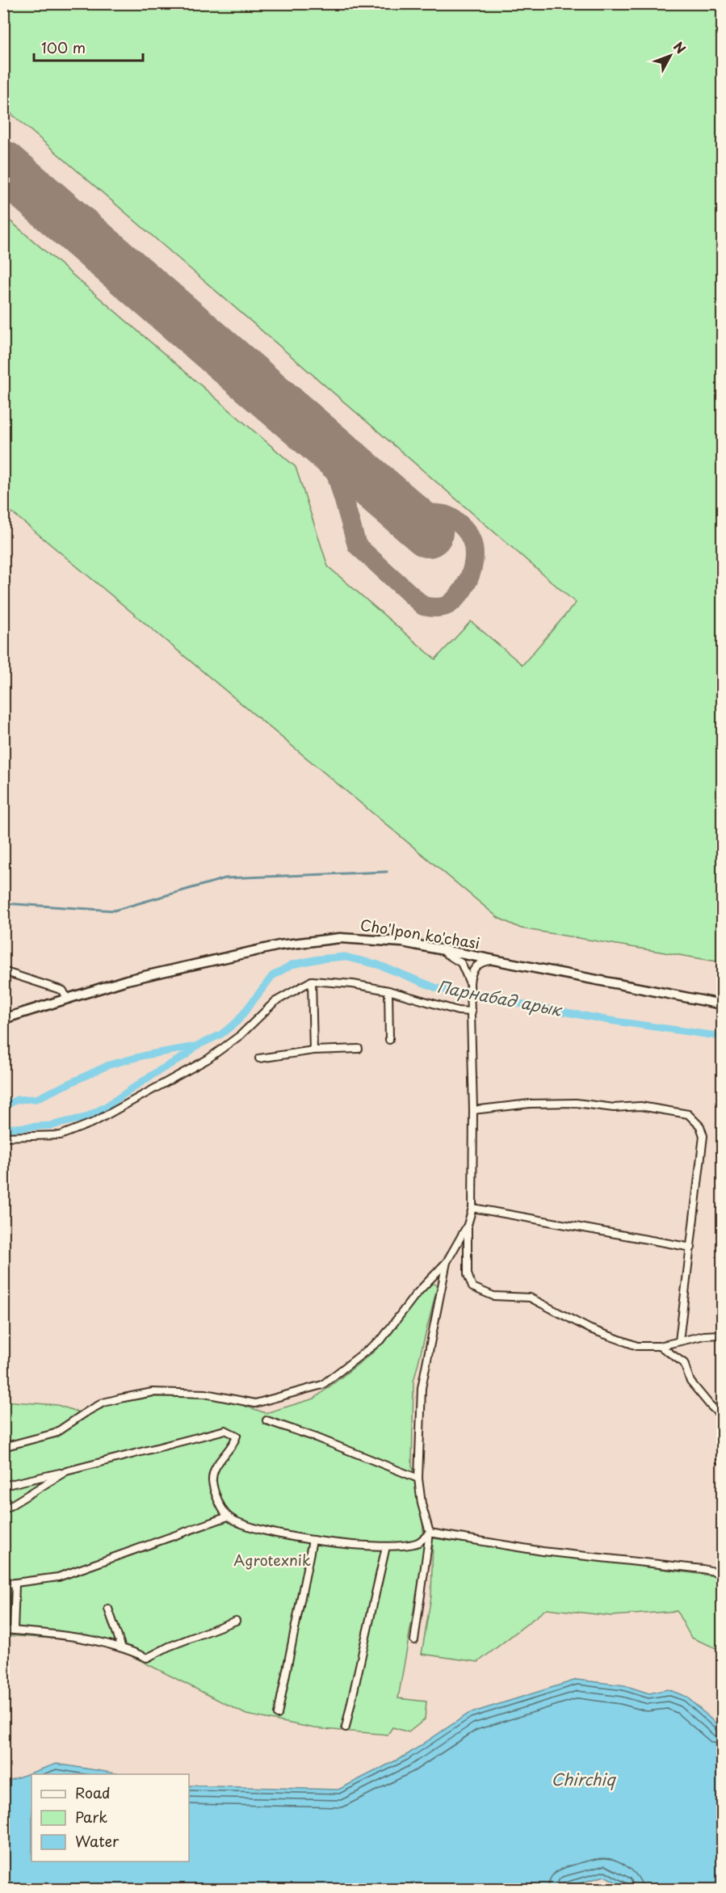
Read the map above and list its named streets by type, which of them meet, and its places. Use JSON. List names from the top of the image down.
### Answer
{
  "streets": {
    "main road": ["Cho'lpon ko'chasi"]
  },
  "water": ["Парнабад арык", "Chirchiq"],
  "parks": ["Agrotexnik"],
  "legend": ["Road", "Park", "Water"],
  "scale_bar": "100 m",
  "north": "top right"
}
